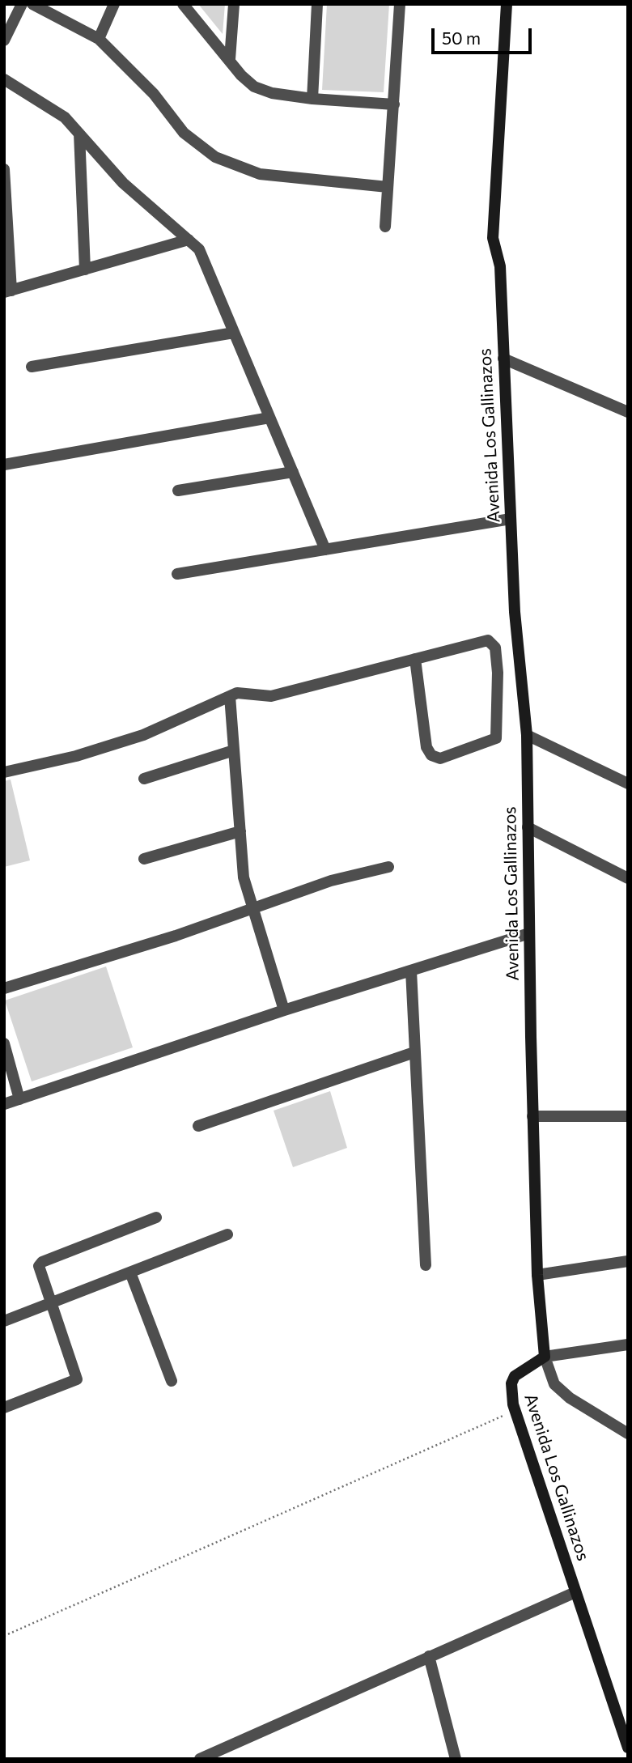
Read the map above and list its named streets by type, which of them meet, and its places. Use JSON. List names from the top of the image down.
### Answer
{
  "streets": {
    "street": ["Avenida Los Gallinazos"]
  },
  "scale_bar": "50 m"
}
